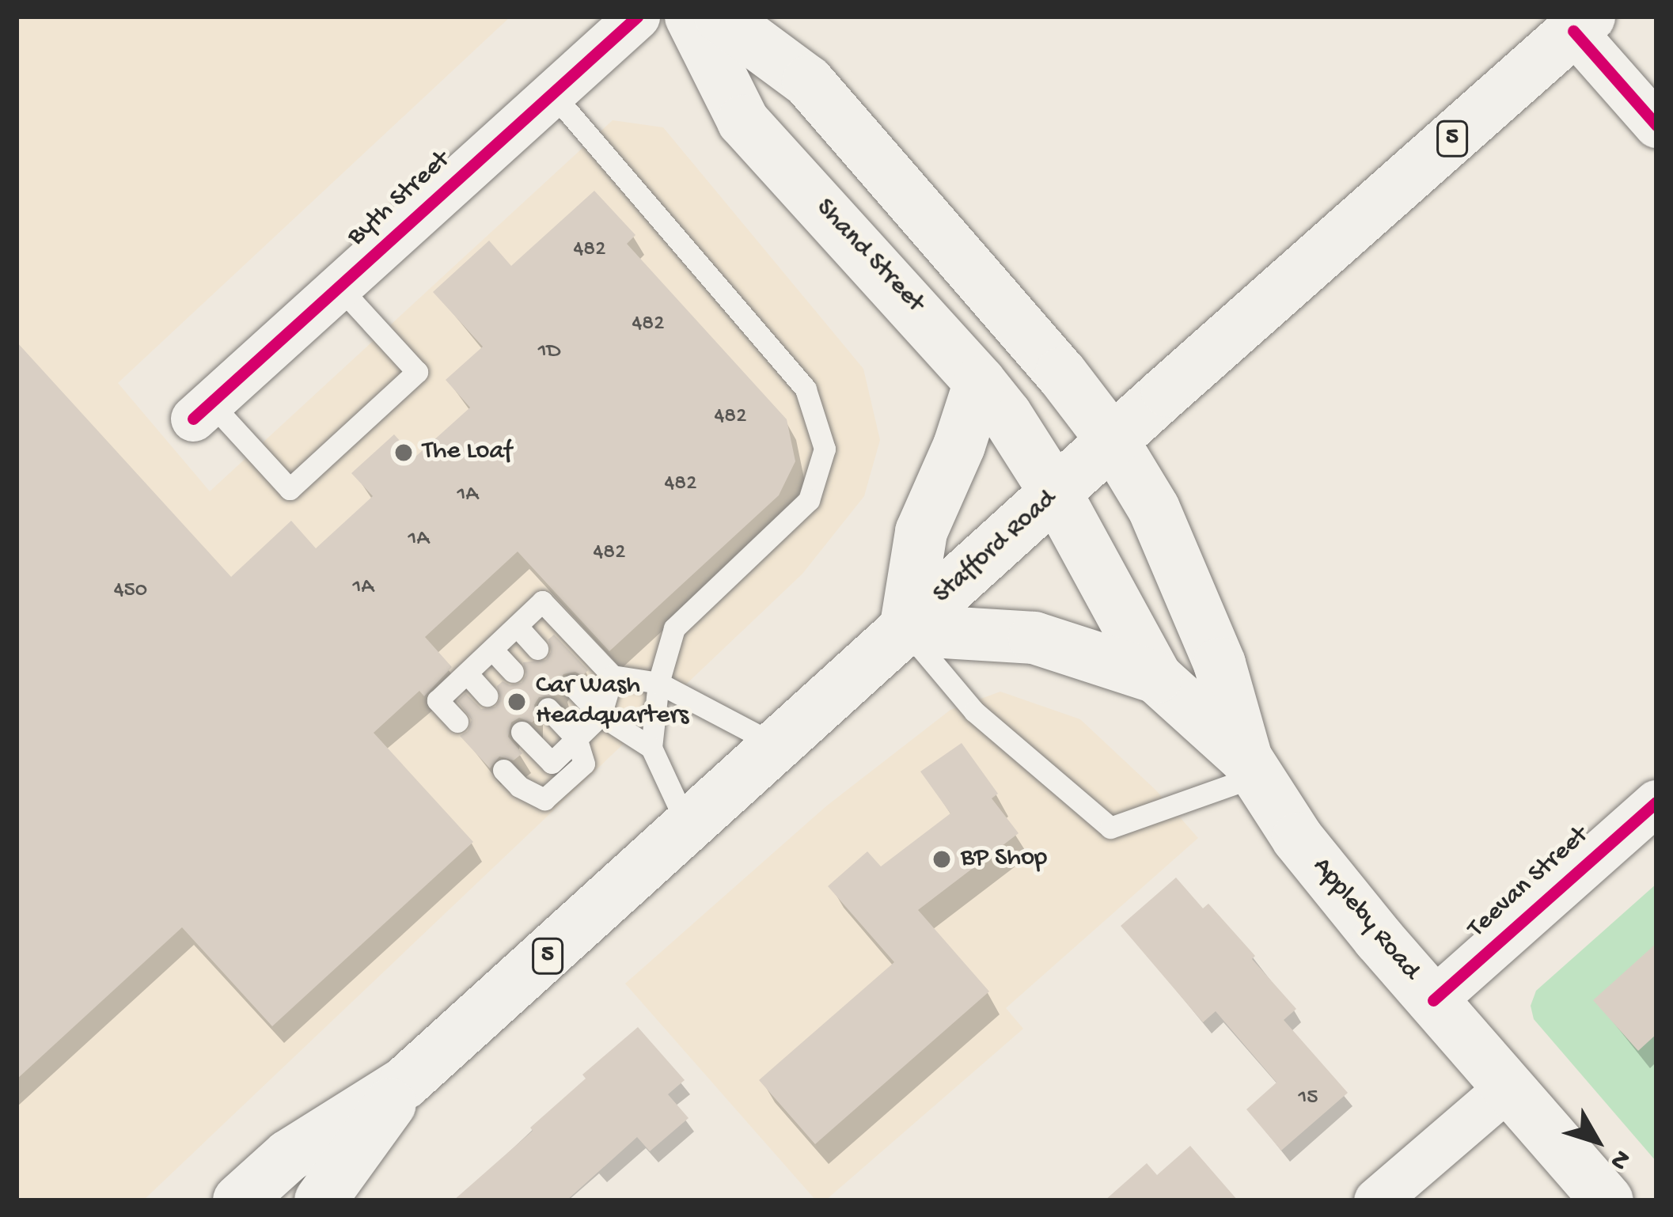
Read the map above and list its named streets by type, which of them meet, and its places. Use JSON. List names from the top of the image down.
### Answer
{
  "streets": {
    "main road": [
      "5",
      "Shand Street",
      "Stafford Road",
      "Appleby Road"
    ],
    "street": ["Byth Street", "Teevan Street"]
  },
  "crossings": [
    ["Shand Street", "Stafford Road"],
    ["Shand Street", "Appleby Road"],
    ["Stafford Road", "Appleby Road"],
    ["Teevan Street", "Appleby Road"]
  ],
  "places": ["The Loaf", "Car Wash Headquarters", "BP Shop"],
  "house_numbers": [
    "482",
    "482",
    "1D",
    "482",
    "482",
    "1A",
    "1A",
    "482",
    "1A",
    "450",
    "15"
  ],
  "north": "bottom right"
}
